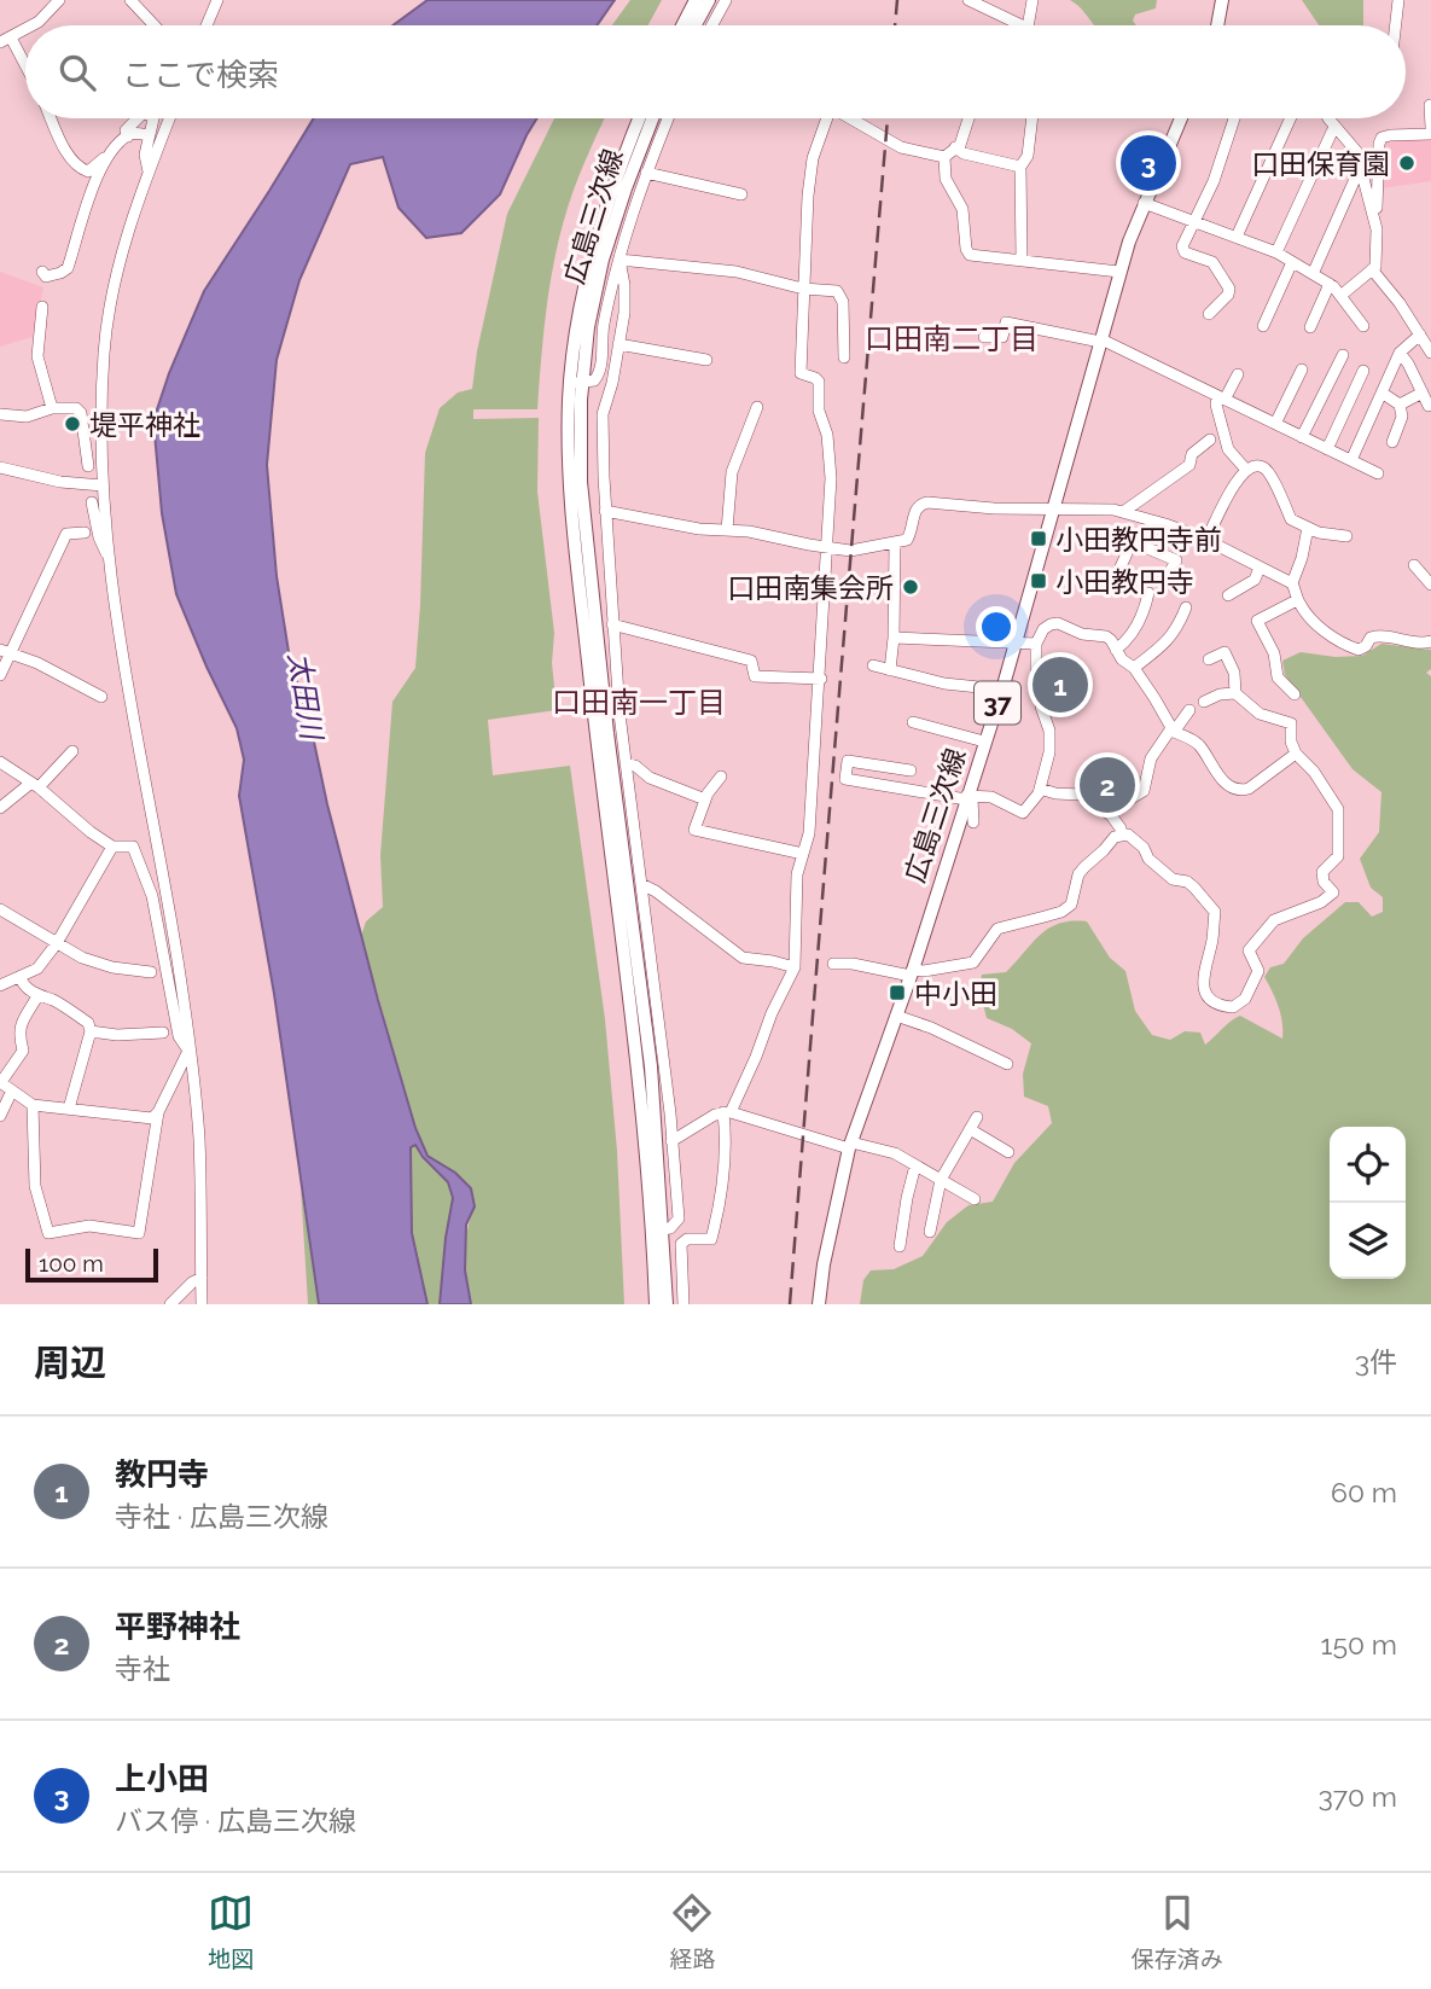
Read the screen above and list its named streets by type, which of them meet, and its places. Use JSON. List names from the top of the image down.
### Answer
{
  "streets": {
    "main road": ["広島三次線", "37"]
  },
  "districts": ["口田南二丁目", "口田南一丁目"],
  "water": ["太田川"],
  "places": {
    "other": ["口田保育園", "堤平神社", "口田南集会所"],
    "transit": ["小田教円寺前", "小田教円寺", "中小田"]
  },
  "scale_bar": "100 m",
  "page": {
    "search": "ここで検索",
    "pins": ["3", "1", "2"],
    "scale": "100 m",
    "heading": ["周辺", "3件"],
    "list": [
      {
        "mark": "1",
        "name": "教円寺",
        "note": "寺社 · 広島三次線",
        "value": "60 m"
      },
      {
        "mark": "2",
        "name": "平野神社",
        "note": "寺社",
        "value": "150 m"
      },
      {
        "mark": "3",
        "name": "上小田",
        "note": "バス停 · 広島三次線",
        "value": "370 m"
      }
    ],
    "nav": ["地図", "経路", "保存済み"]
  }
}
